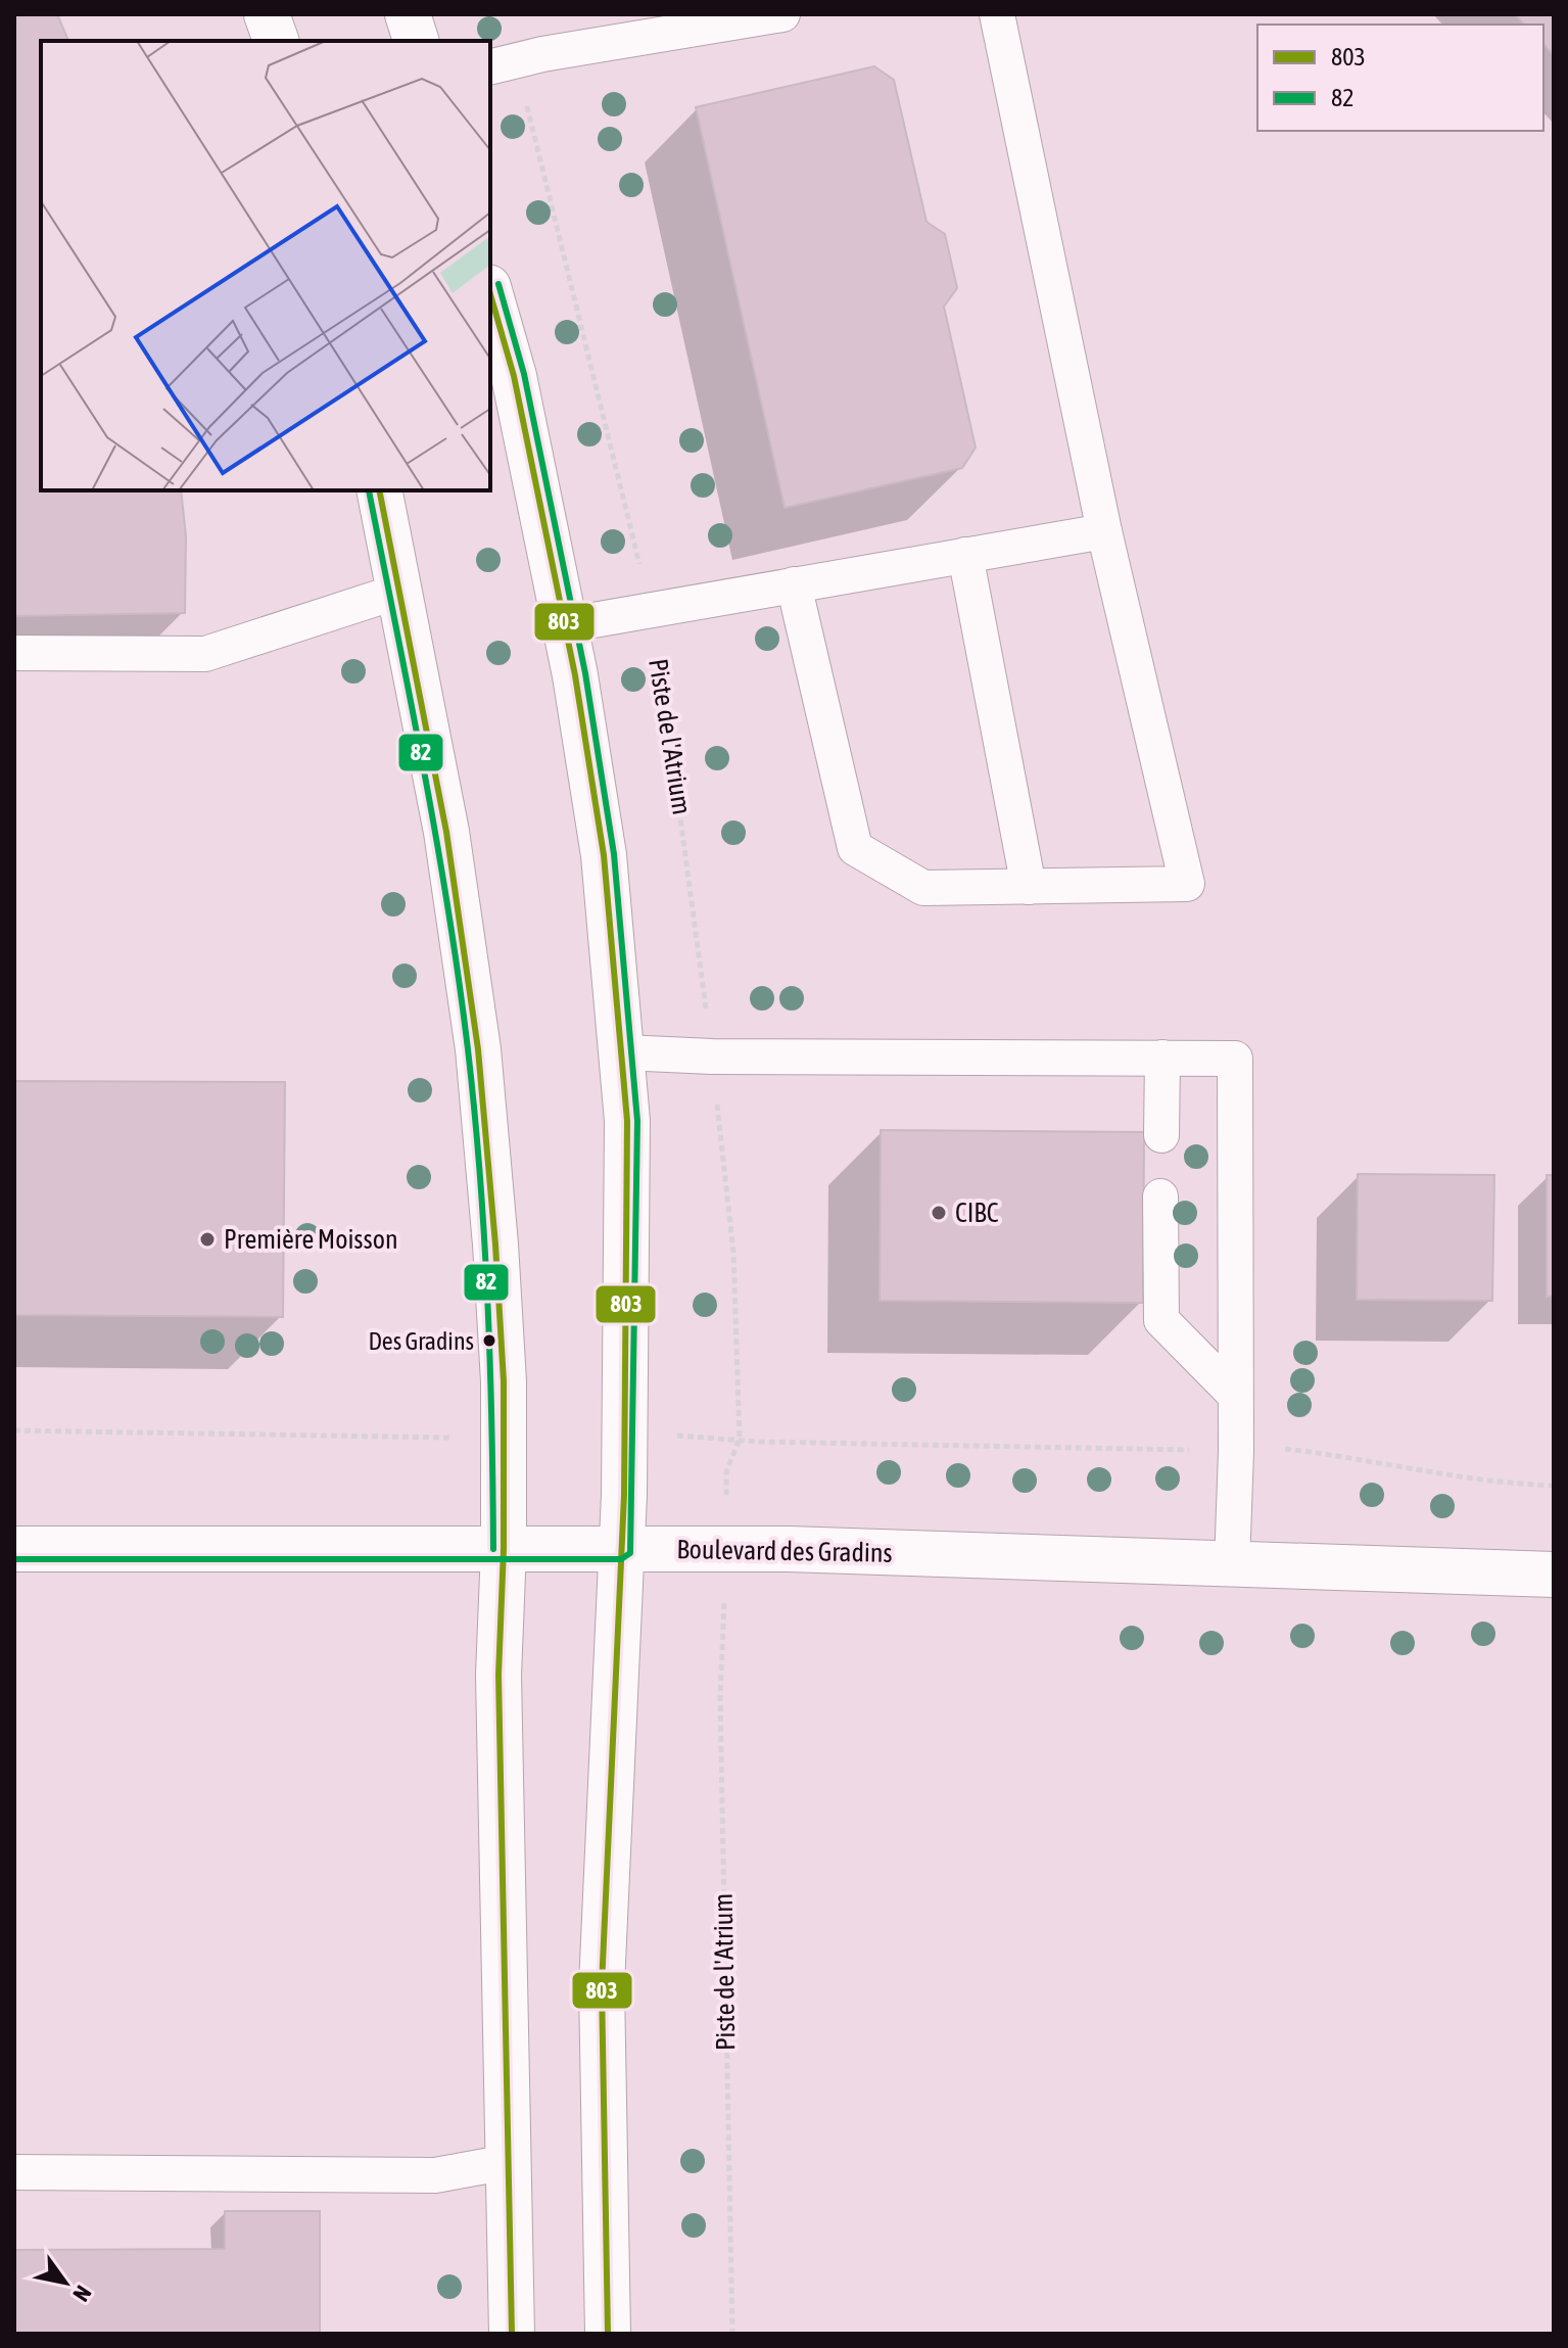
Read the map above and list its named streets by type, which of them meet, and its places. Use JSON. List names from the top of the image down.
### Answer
{
  "streets": {
    "main road": ["Boulevard des Gradins"],
    "path": ["Piste de l'Atrium"]
  },
  "places": ["CIBC", "Première Moisson", "Des Gradins"],
  "lines": ["transit line 82", "transit line 803"],
  "legend": ["803", "82"],
  "north": "bottom right"
}
